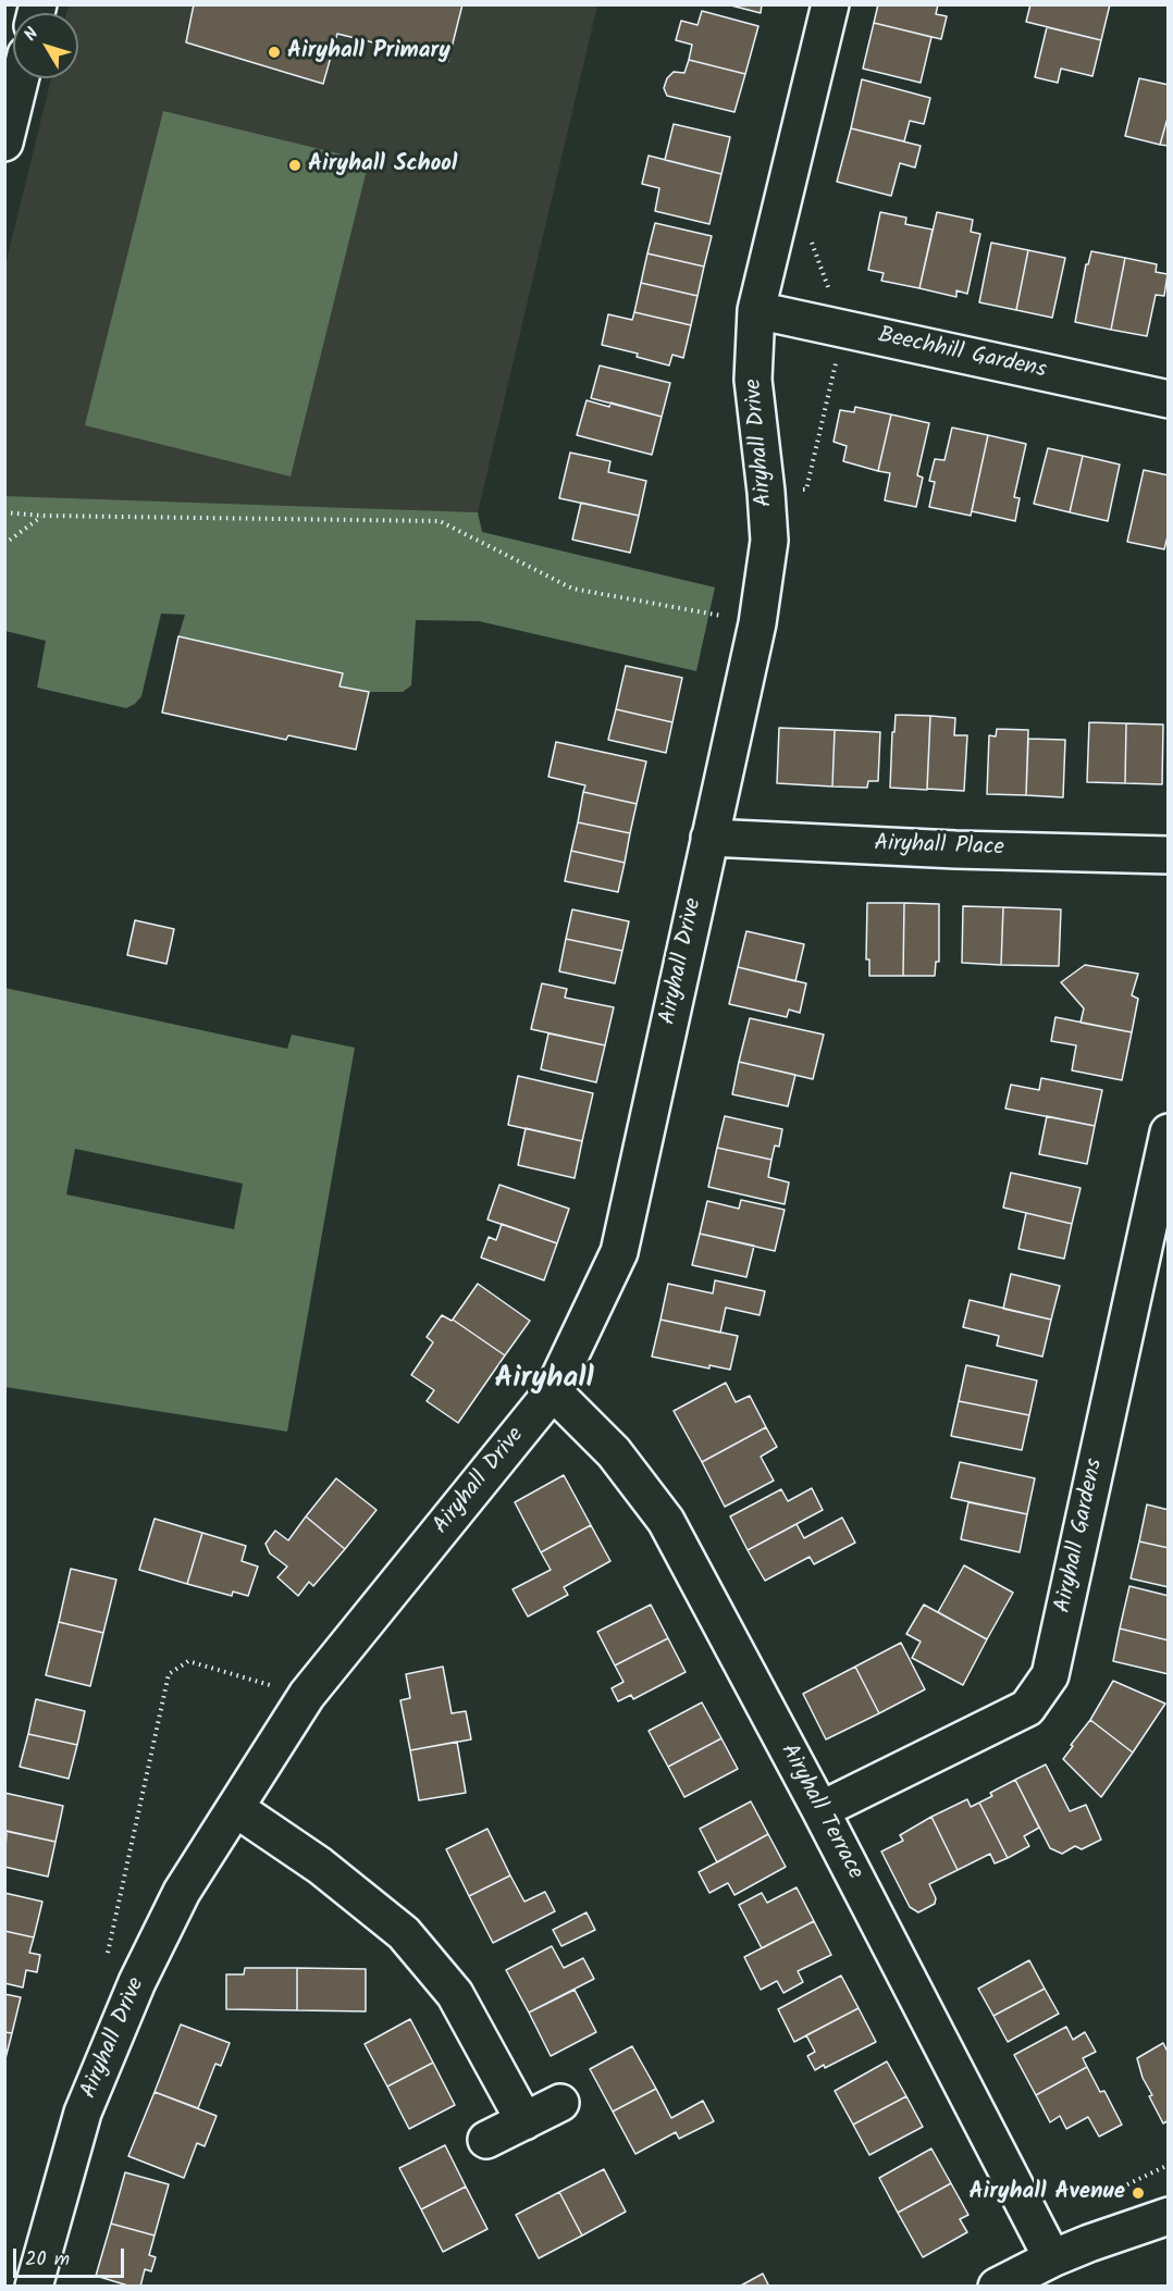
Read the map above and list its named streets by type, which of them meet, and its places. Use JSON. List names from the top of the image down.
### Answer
{
  "streets": {
    "street": [
      "Beechhill Gardens",
      "Airyhall Drive",
      "Airyhall Place",
      "Airyhall Gardens",
      "Airyhall Terrace"
    ]
  },
  "crossings": [
    ["Beechhill Gardens", "Airyhall Drive"],
    ["Airyhall Drive", "Airyhall Place"],
    ["Airyhall Drive", "Airyhall Terrace"],
    ["Airyhall Gardens", "Airyhall Terrace"]
  ],
  "districts": ["Airyhall"],
  "places": ["Airyhall Primary", "Airyhall School", "Airyhall Avenue"],
  "scale_bar": "20 m",
  "north": "top left"
}
